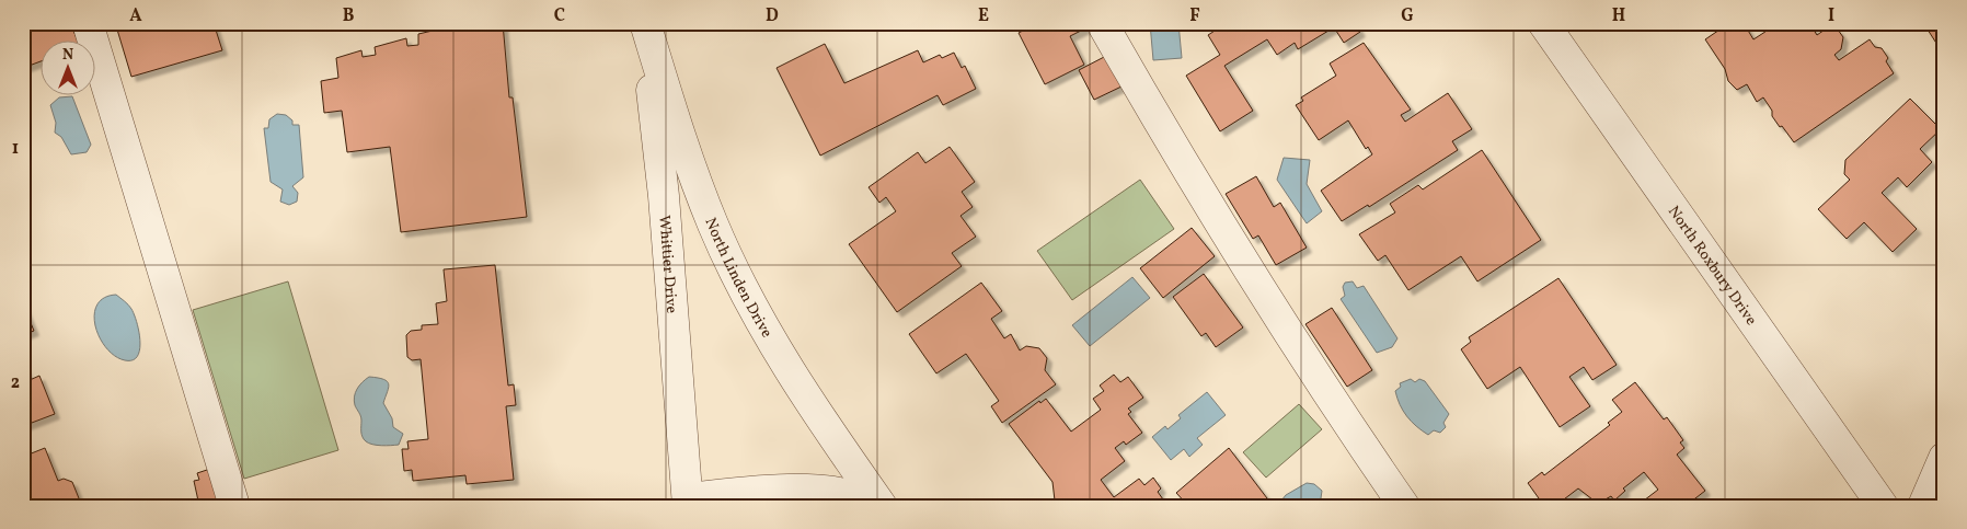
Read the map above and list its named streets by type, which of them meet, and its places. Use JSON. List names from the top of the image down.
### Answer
{
  "streets": {
    "street": ["Whittier Drive", "North Roxbury Drive", "North Linden Drive"]
  },
  "north": "top",
  "grid": {
    "columns": [
      "A",
      "B",
      "C",
      "D",
      "E",
      "F",
      "G",
      "H",
      "I"
    ],
    "rows": ["1", "2"]
  }
}
